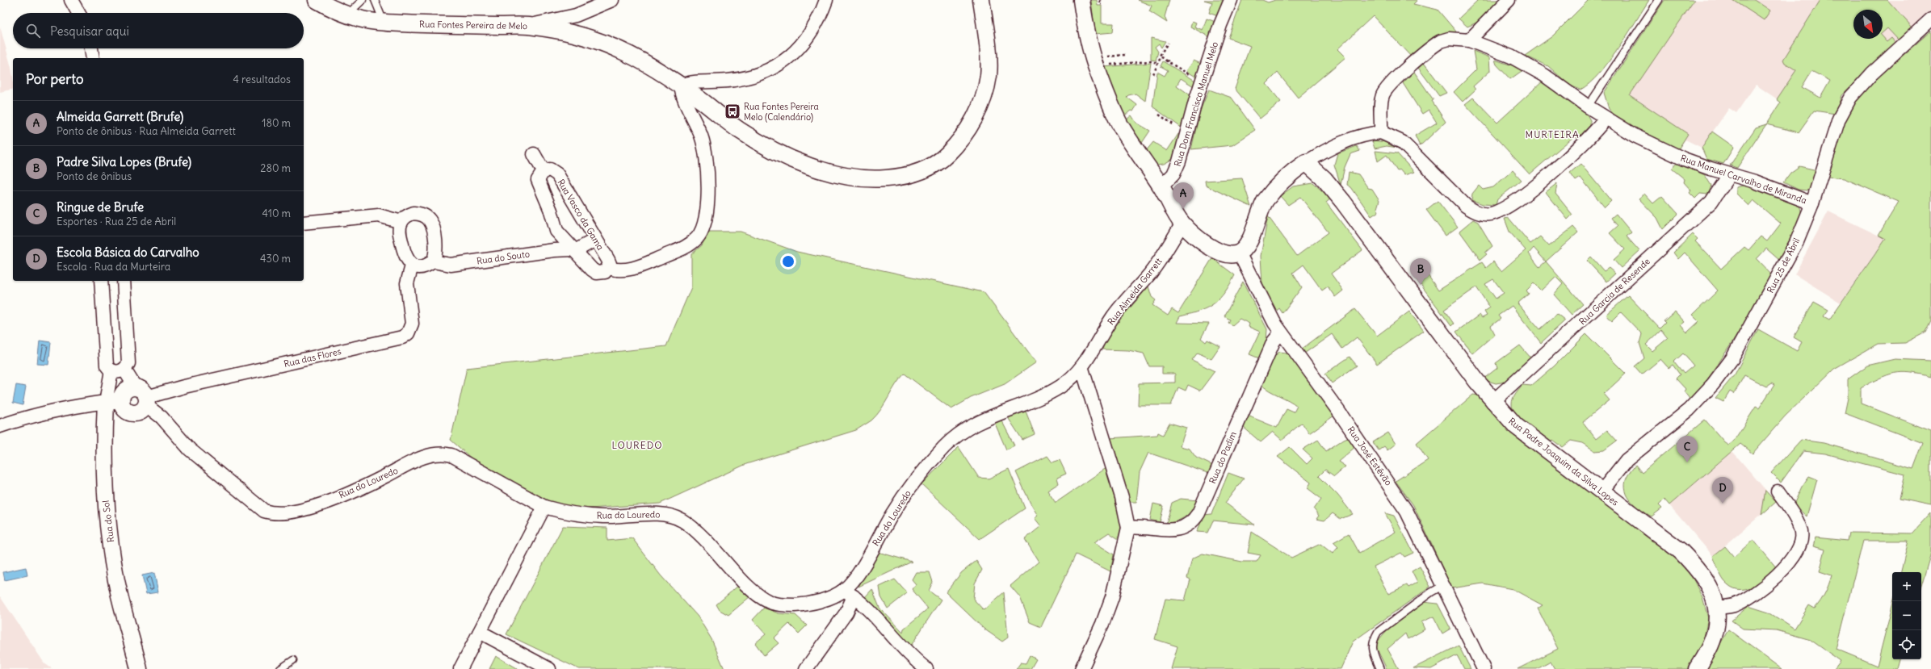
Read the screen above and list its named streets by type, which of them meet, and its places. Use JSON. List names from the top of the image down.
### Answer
{
  "streets": {
    "street": [
      "Rua Fontes Pereira de Melo",
      "Rua Dom Francisco Manuel Melo",
      "Rua Manuel Carvalho de Miranda",
      "Rua Vasco da Gama",
      "Rua do Souto",
      "Rua 25 de Abril",
      "Rua Almeida Garrett",
      "Rua Garcia de Resende",
      "Rua das Flores",
      "Rua José Estêvão",
      "Rua do Padim",
      "Rua Padre Joaquim da Silva Lopes",
      "Rua do Louredo",
      "Rua do Sol"
    ]
  },
  "crossings": [
    ["Rua Manuel Carvalho de Miranda", "Rua 25 de Abril"],
    ["Rua Manuel Carvalho de Miranda", "Rua Garcia de Resende"],
    ["Rua Vasco da Gama", "Rua do Souto"],
    ["Rua do Souto", "Rua das Flores"],
    ["Rua 25 de Abril", "Rua Padre Joaquim da Silva Lopes"],
    ["Rua Almeida Garrett", "Rua do Louredo"],
    ["Rua Garcia de Resende", "Rua Padre Joaquim da Silva Lopes"],
    ["Rua das Flores", "Rua do Louredo"],
    ["Rua das Flores", "Rua do Sol"],
    ["Rua José Estêvão", "Rua do Padim"],
    ["Rua do Louredo", "Rua do Sol"]
  ],
  "districts": ["MURTEIRA", "LOUREDO"],
  "places": {
    "bus stop": ["Rua Fontes Pereira Melo (Calendário)"]
  },
  "north": "bottom right",
  "page": {
    "search": "Pesquisar aqui",
    "heading": ["Por perto", "4 resultados"],
    "list": [
      {
        "mark": "A",
        "name": "Almeida Garrett (Brufe)",
        "note": "Ponto de ônibus · Rua Almeida Garrett",
        "value": "180 m"
      },
      {
        "mark": "B",
        "name": "Padre Silva Lopes (Brufe)",
        "note": "Ponto de ônibus",
        "value": "280 m"
      },
      {
        "mark": "C",
        "name": "Ringue de Brufe",
        "note": "Esportes · Rua 25 de Abril",
        "value": "410 m"
      },
      {
        "mark": "D",
        "name": "Escola Básica do Carvalho",
        "note": "Escola · Rua da Murteira",
        "value": "430 m"
      }
    ],
    "pins": [
      "A",
      "B",
      "C",
      "D"
    ],
    "map_buttons": ["+", "−"]
  }
}
